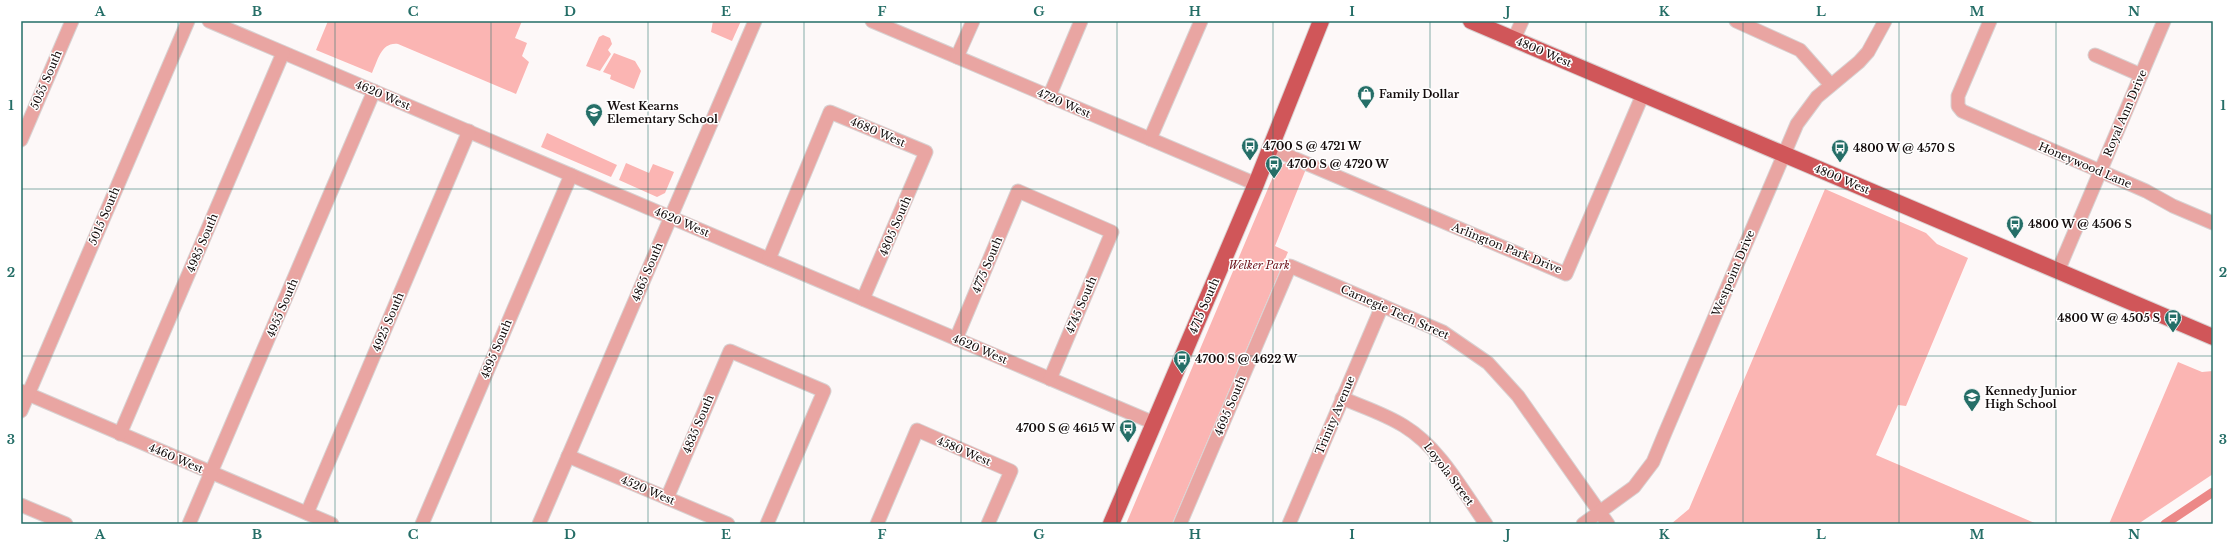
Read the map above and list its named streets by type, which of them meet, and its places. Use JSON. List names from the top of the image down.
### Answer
{
  "streets": {
    "main road": ["4800 West", "4715 South"],
    "street": [
      "5055 South",
      "4620 West",
      "4720 West",
      "Royal Ann Drive",
      "4680 West",
      "Honeywood Lane",
      "5015 South",
      "4805 South",
      "4985 South",
      "Arlington Park Drive",
      "4775 South",
      "4865 South",
      "Westpoint Drive",
      "4745 South",
      "4955 South",
      "Carnegie Tech Street",
      "4925 South",
      "4895 South",
      "4695 South",
      "Trinity Avenue",
      "4835 South",
      "4580 West",
      "4460 West",
      "Loyola Street",
      "4520 West"
    ]
  },
  "crossings": [
    ["4800 West", "Royal Ann Drive"],
    ["4800 West", "Arlington Park Drive"],
    ["4800 West", "Westpoint Drive"],
    ["4620 West", "4680 West"],
    ["4620 West", "4805 South"],
    ["4620 West", "4985 South"],
    ["4620 West", "4775 South"],
    ["4620 West", "4865 South"],
    ["4620 West", "4745 South"],
    ["4620 West", "4715 South"],
    ["4620 West", "4955 South"],
    ["4620 West", "4925 South"],
    ["4620 West", "4895 South"],
    ["4720 West", "4715 South"],
    ["Royal Ann Drive", "Honeywood Lane"],
    ["4680 West", "4805 South"],
    ["5015 South", "4460 West"],
    ["4985 South", "4460 West"],
    ["Arlington Park Drive", "4715 South"],
    ["4775 South", "4745 South"],
    ["4865 South", "4520 West"],
    ["Westpoint Drive", "Carnegie Tech Street"],
    ["4955 South", "4460 West"],
    ["Carnegie Tech Street", "4695 South"],
    ["Carnegie Tech Street", "Trinity Avenue"],
    ["4925 South", "4460 West"],
    ["Trinity Avenue", "Loyola Street"],
    ["4835 South", "4520 West"]
  ],
  "parks": ["Welker Park"],
  "places": {
    "shop": ["Family Dollar"],
    "school or university": ["West Kearns Elementary School", "Kennedy Junior High School"],
    "bus stop": [
      "4700 S @ 4721 W",
      "4800 W @ 4570 S",
      "4700 S @ 4720 W",
      "4800 W @ 4506 S",
      "4800 W @ 4505 S",
      "4700 S @ 4622 W",
      "4700 S @ 4615 W"
    ]
  },
  "grid": {
    "columns": [
      "A",
      "B",
      "C",
      "D",
      "E",
      "F",
      "G",
      "H",
      "I",
      "J",
      "K",
      "L",
      "M",
      "N"
    ],
    "rows": ["1", "2", "3"]
  }
}
